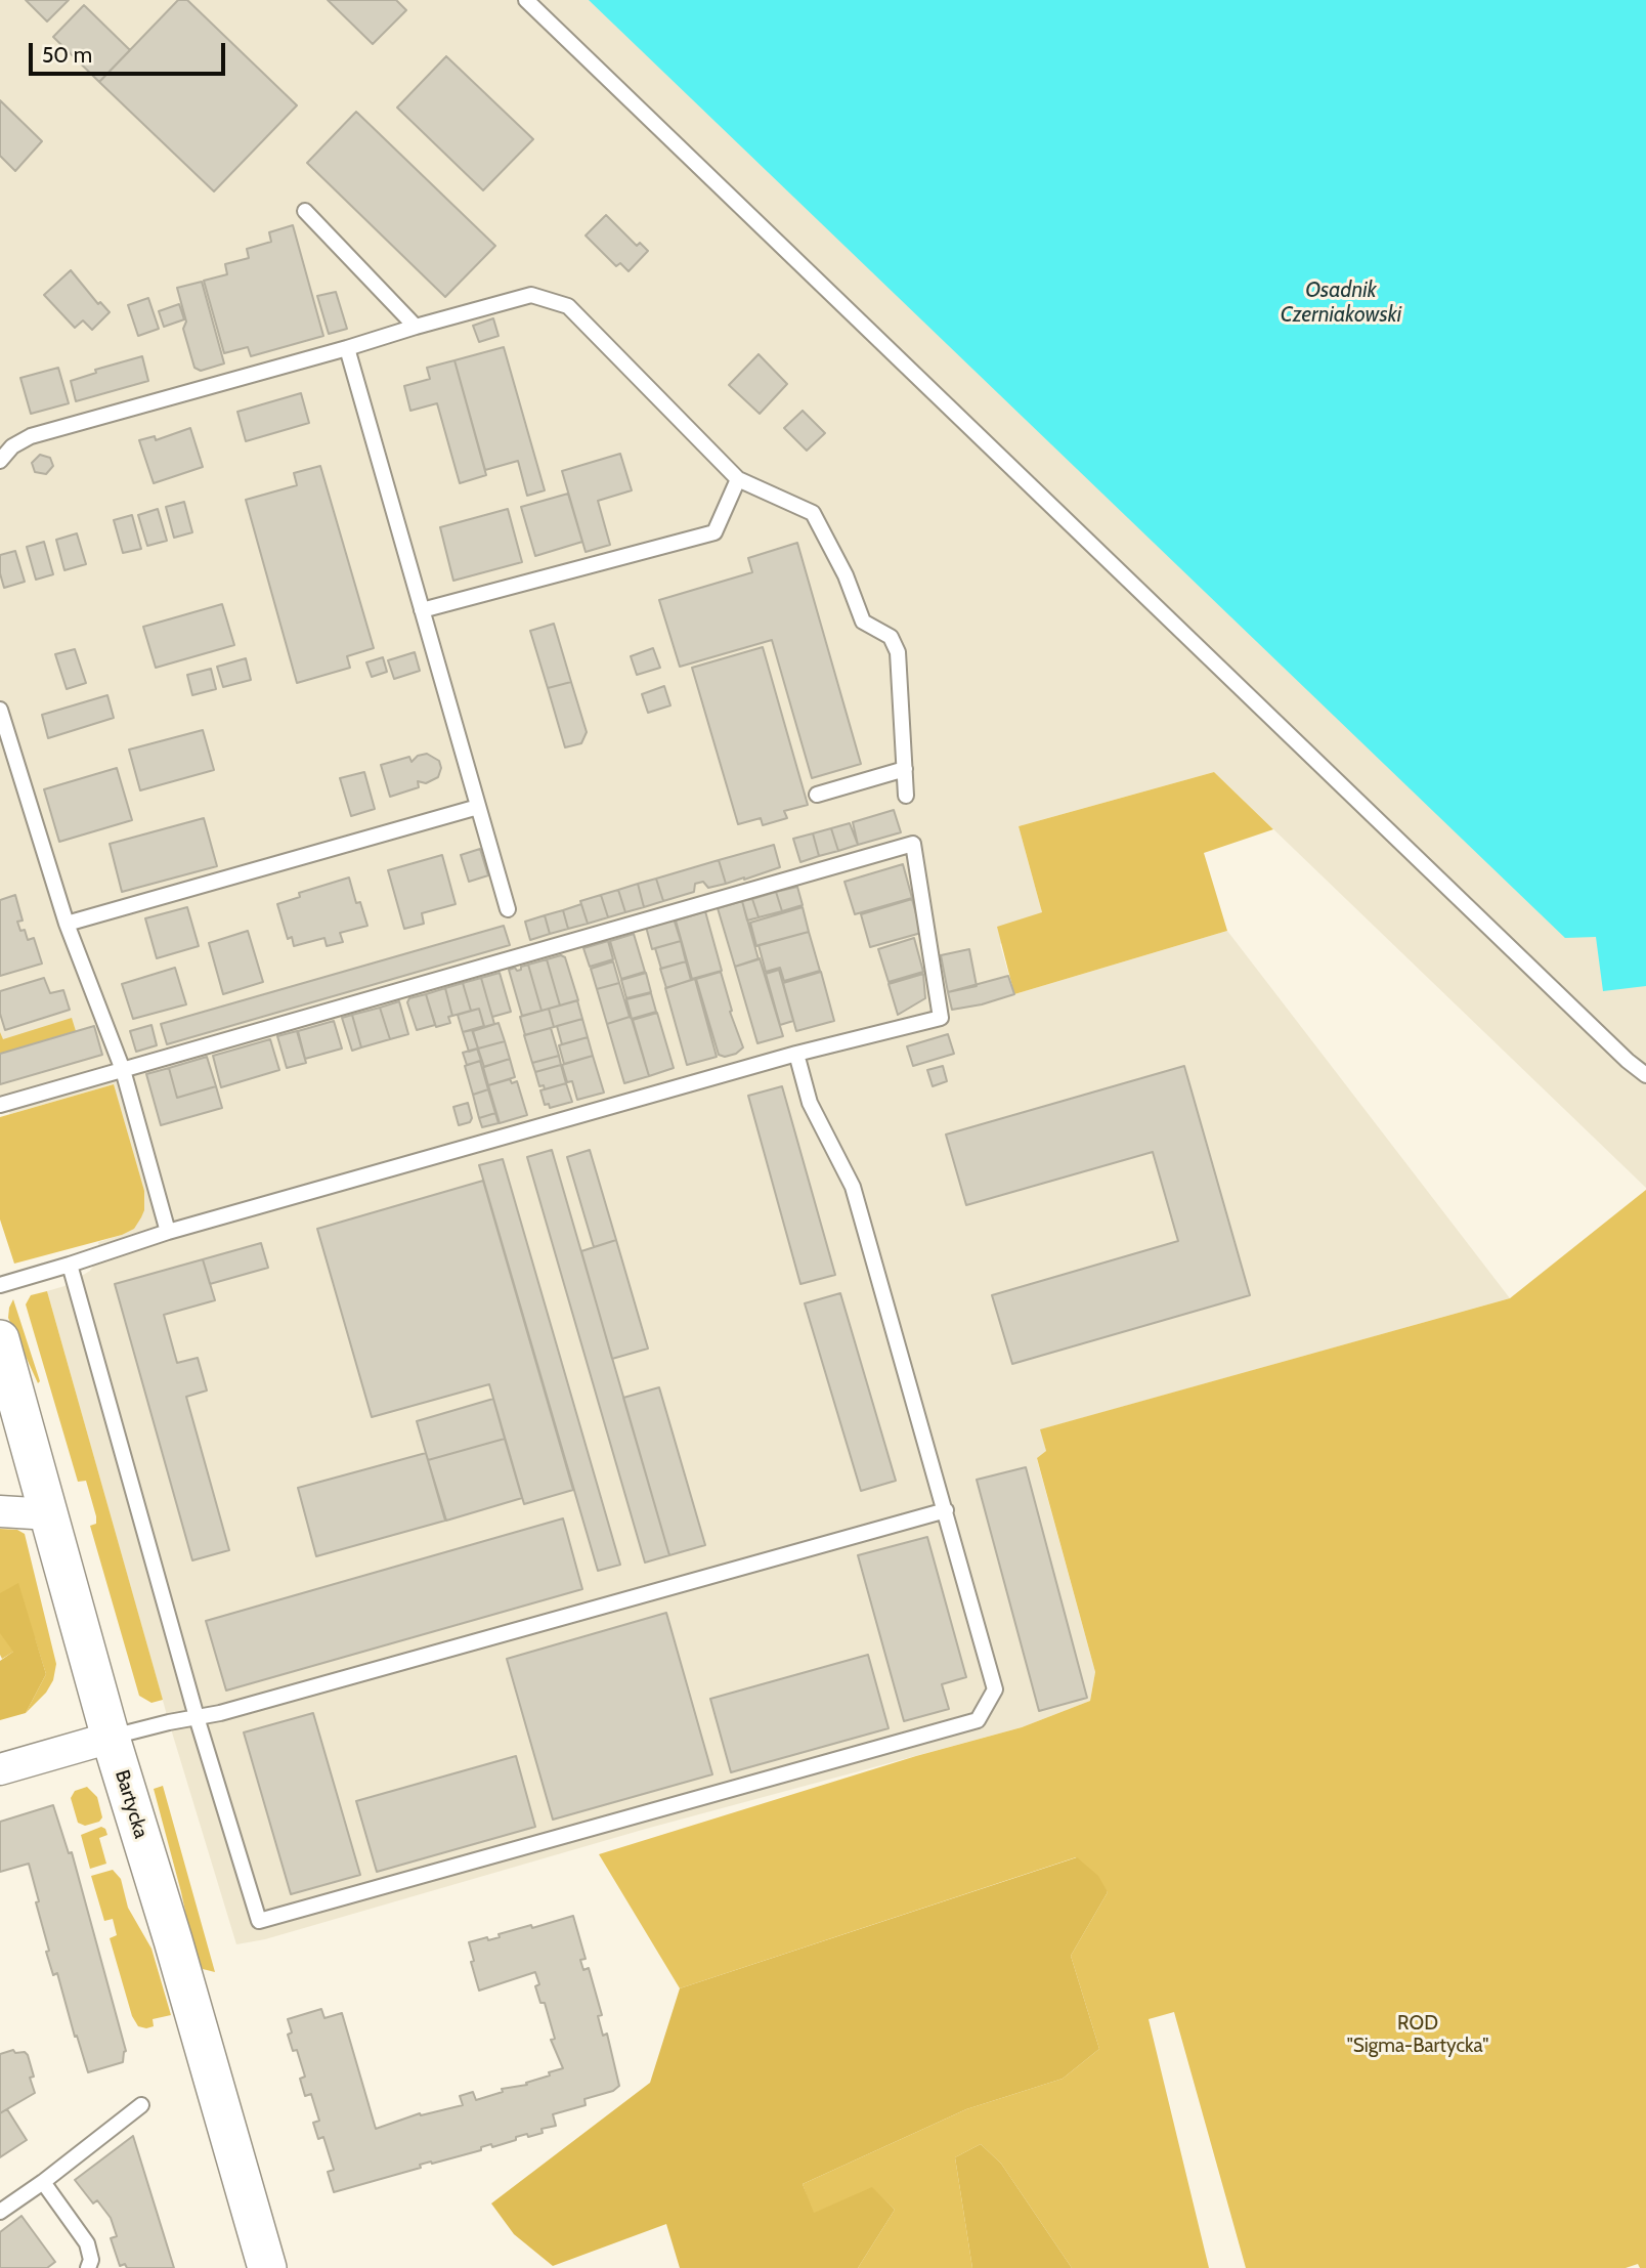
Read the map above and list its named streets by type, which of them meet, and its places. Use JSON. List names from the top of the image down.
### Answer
{
  "streets": {
    "street": ["Bartycka"]
  },
  "water": ["Osadnik Czerniakowski"],
  "parks": ["ROD \"Sigma-Bartycka\""],
  "scale_bar": "50 m"
}
